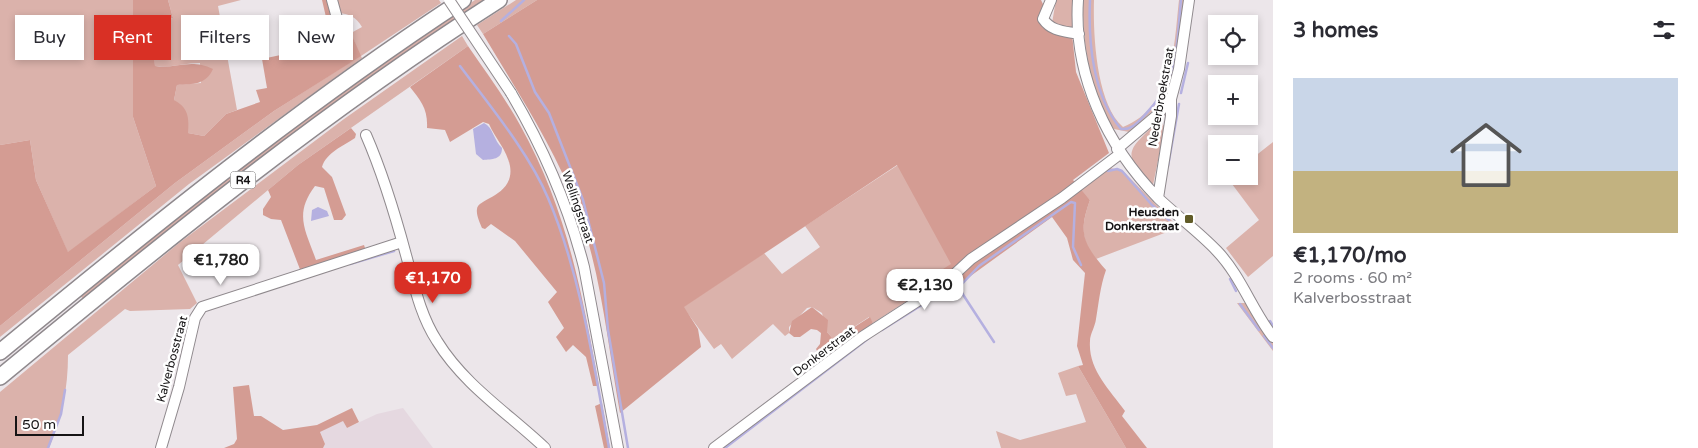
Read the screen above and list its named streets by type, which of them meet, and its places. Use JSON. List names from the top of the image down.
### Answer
{
  "streets": {
    "highway": ["R4"],
    "street": [
      "Nederbroekstraat",
      "Wellingstraat",
      "Donkerstraat",
      "Kalverbosstraat"
    ]
  },
  "crossings": [
    ["Nederbroekstraat", "Donkerstraat"]
  ],
  "places": {
    "transit": ["Heusden Donkerstraat"]
  },
  "scale_bar": "50 m",
  "page": {
    "heading": "3 homes",
    "map_buttons": ["+", "−"],
    "chip": [
      "Buy",
      "Rent",
      "Filters",
      "New"
    ],
    "list": [
      {
        "name": "€1,170/mo",
        "note": "2 rooms · 60 m² · Kalverbosstraat"
      }
    ],
    "price": ["€1,780", "€1,170", "€2,130"],
    "scale": "50 m"
  }
}
